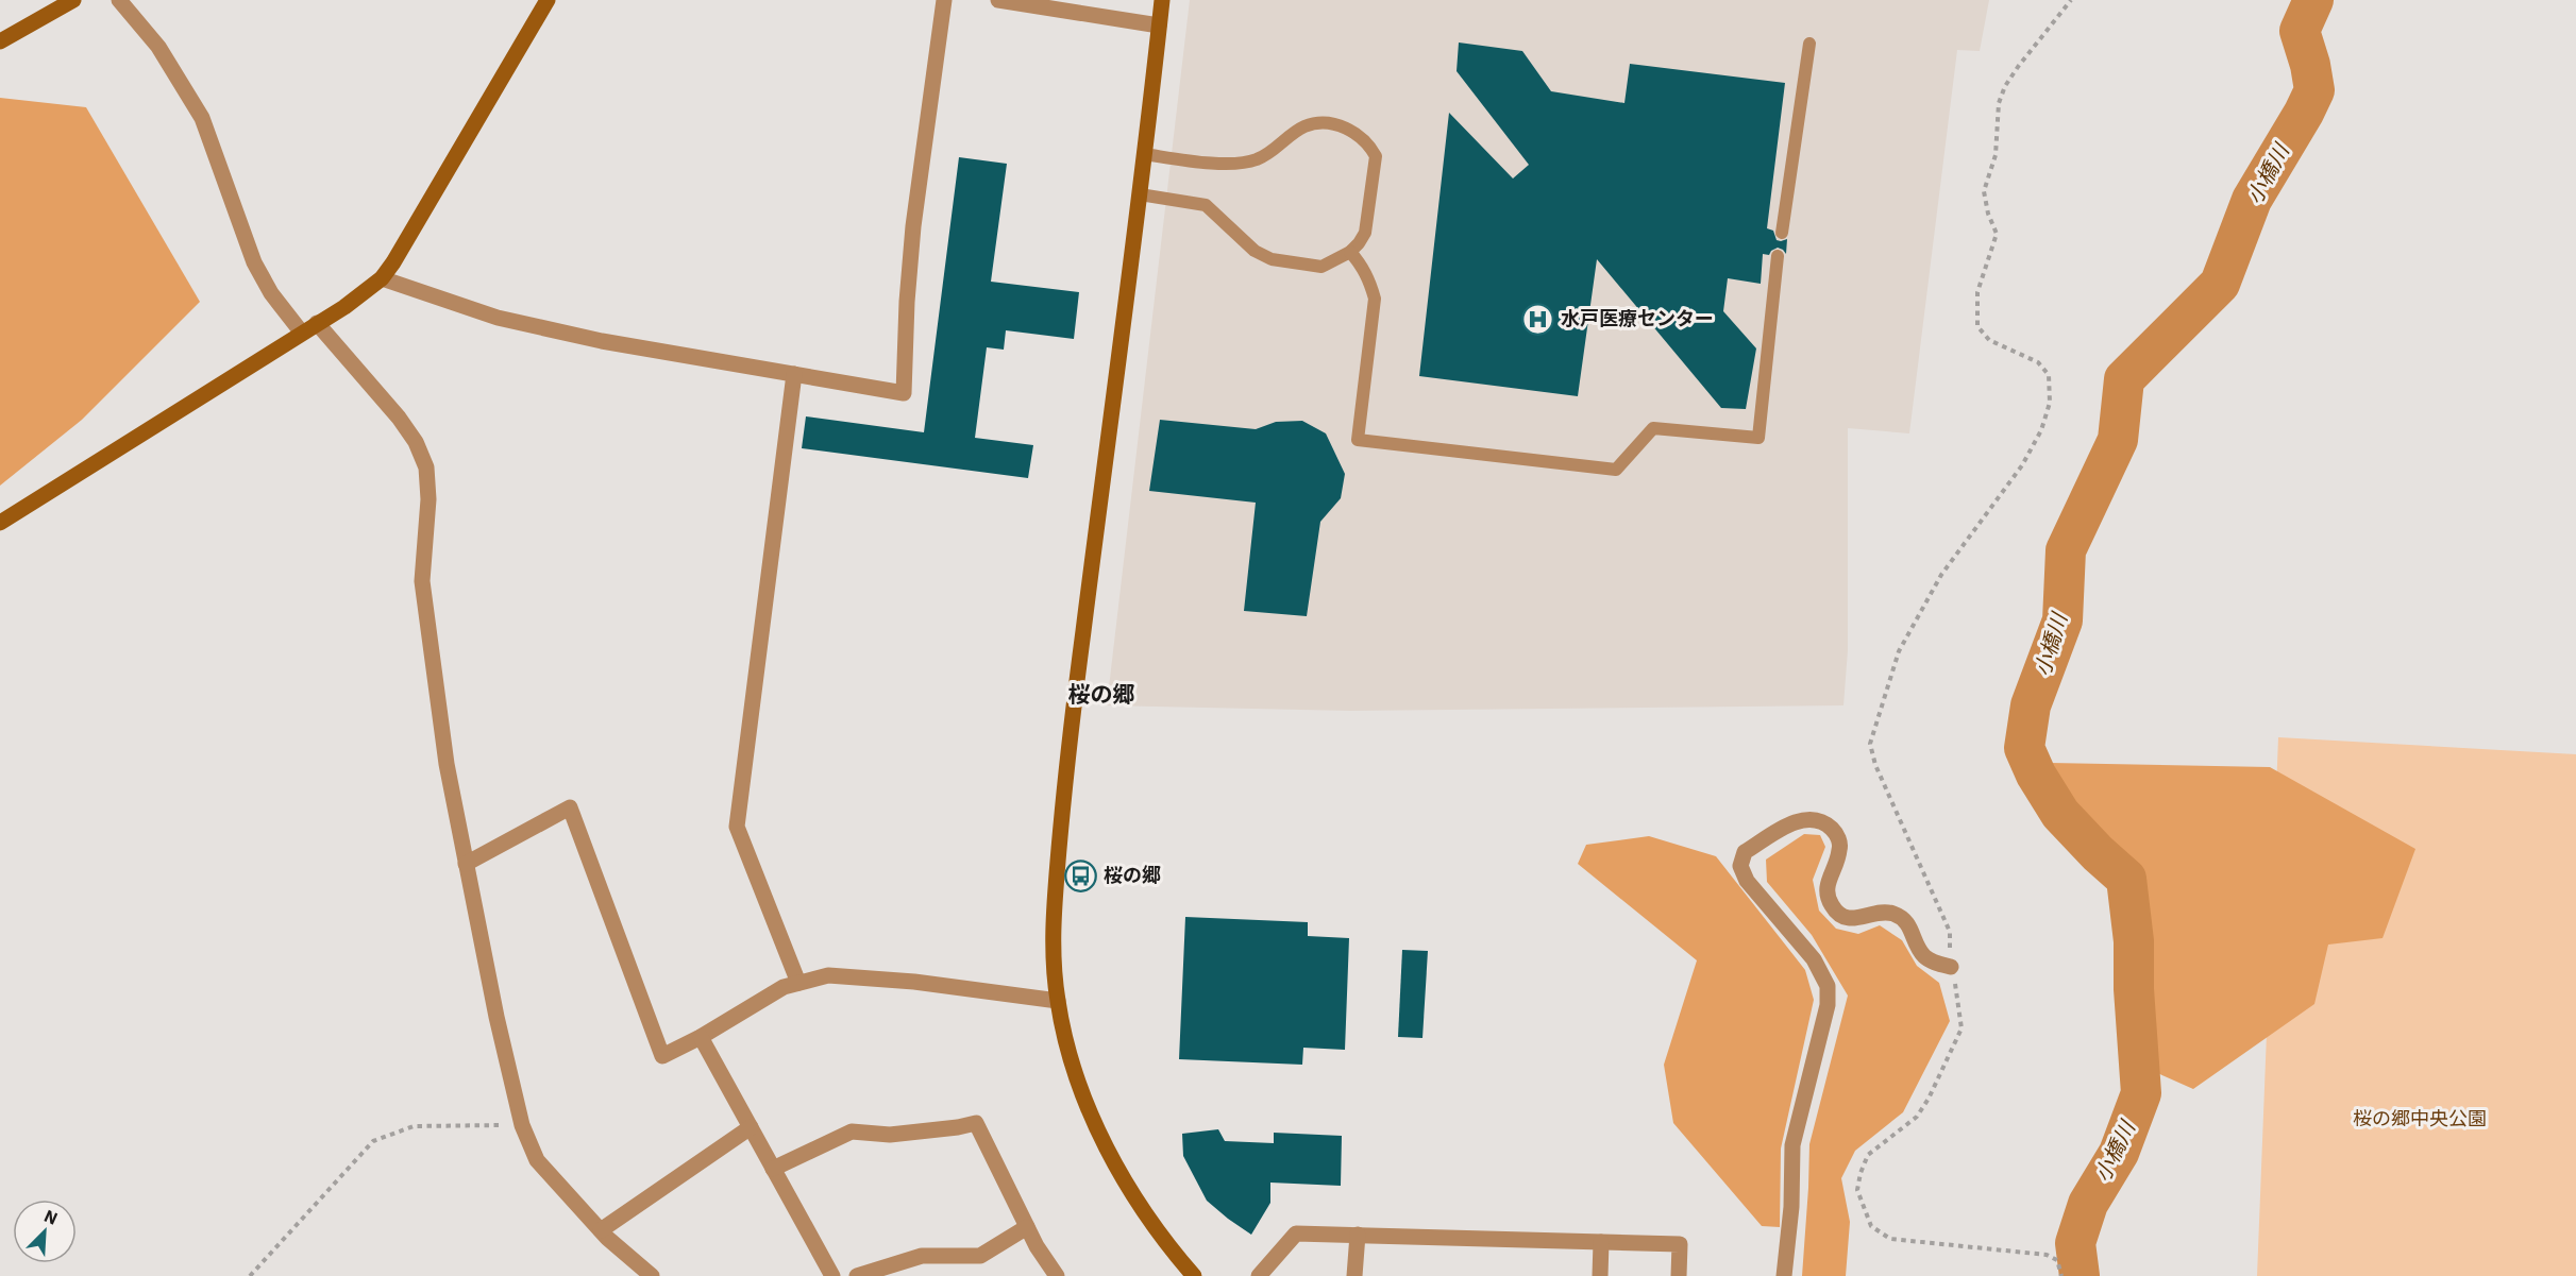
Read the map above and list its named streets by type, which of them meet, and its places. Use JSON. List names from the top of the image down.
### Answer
{
  "districts": ["桜の郷"],
  "water": ["小橋川"],
  "parks": ["桜の郷中央公園"],
  "places": {
    "hospital": ["水戸医療センター"],
    "bus stop": ["桜の郷"]
  },
  "north": "top right"
}
